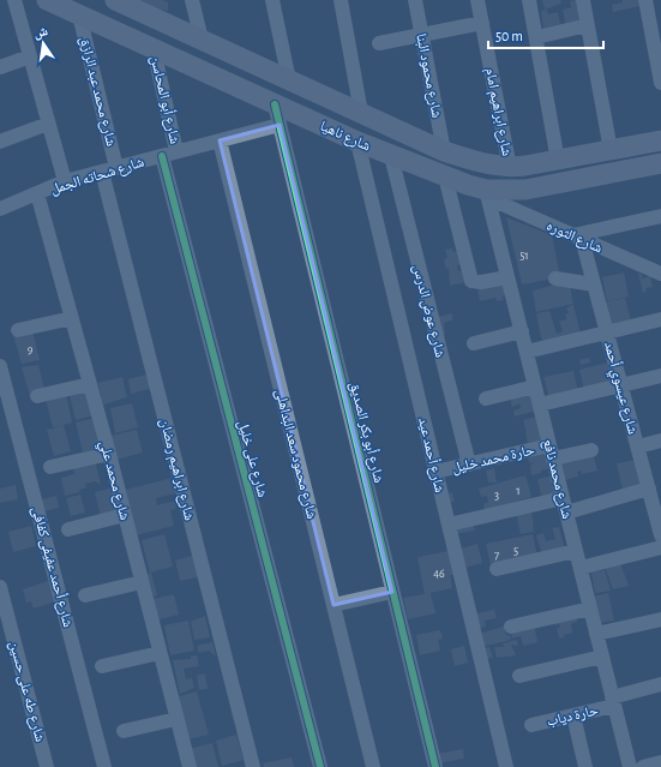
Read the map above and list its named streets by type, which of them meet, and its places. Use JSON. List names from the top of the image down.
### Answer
{
  "streets": {
    "main road": ["شارع ناهيا"],
    "street": [
      "شارع محمود البنا",
      "شارع محمد عبد الرازق",
      "شارع أبو المحاسن",
      "شارع ابراهيم امام",
      "شارع شحاته الجمل",
      "شارع الثوره",
      "شارع عوض الدرس",
      "شارع عيسوي أحمد",
      "شارع أبو بكر الصديق",
      "شارع محمود سعد البداهلى",
      "شارع أحمد عيد",
      "شارع على خليل",
      "حارة محمد خليل",
      "شارع ابراهيم رمضان",
      "شارع محمد نافع",
      "شارع محمد علي",
      "شارع أحمد عفيفى كفافى",
      "شارع طه على حسين",
      "حارة دياب"
    ]
  },
  "crossings": [
    ["شارع محمود البنا", "شارع ناهيا"],
    ["شارع محمد عبد الرازق", "شارع ناهيا"],
    ["شارع محمد عبد الرازق", "شارع شحاته الجمل"],
    ["شارع أبو المحاسن", "شارع ناهيا"],
    ["شارع أبو المحاسن", "شارع شحاته الجمل"],
    ["شارع ابراهيم امام", "شارع ناهيا"],
    ["شارع ناهيا", "شارع شحاته الجمل"],
    ["شارع ناهيا", "شارع الثوره"],
    ["شارع ناهيا", "شارع عوض الدرس"],
    ["شارع ناهيا", "شارع أبو بكر الصديق"],
    ["شارع ناهيا", "شارع أحمد عيد"],
    ["شارع ناهيا", "شارع محمد نافع"],
    ["شارع شحاته الجمل", "شارع أبو بكر الصديق"],
    ["شارع شحاته الجمل", "شارع محمود سعد البداهلى"],
    ["شارع شحاته الجمل", "شارع على خليل"],
    ["شارع شحاته الجمل", "شارع ابراهيم رمضان"],
    ["شارع شحاته الجمل", "شارع محمد علي"],
    ["شارع الثوره", "شارع عيسوي أحمد"],
    ["شارع الثوره", "شارع محمد نافع"],
    ["شارع عوض الدرس", "حارة محمد خليل"],
    ["شارع أحمد عيد", "حارة محمد خليل"],
    ["حارة محمد خليل", "شارع محمد نافع"],
    ["شارع محمد نافع", "حارة دياب"]
  ],
  "house_numbers": [
    "51",
    "9",
    "1",
    "3",
    "5",
    "7",
    "46"
  ],
  "scale_bar": "50 m",
  "north": "top"
}
